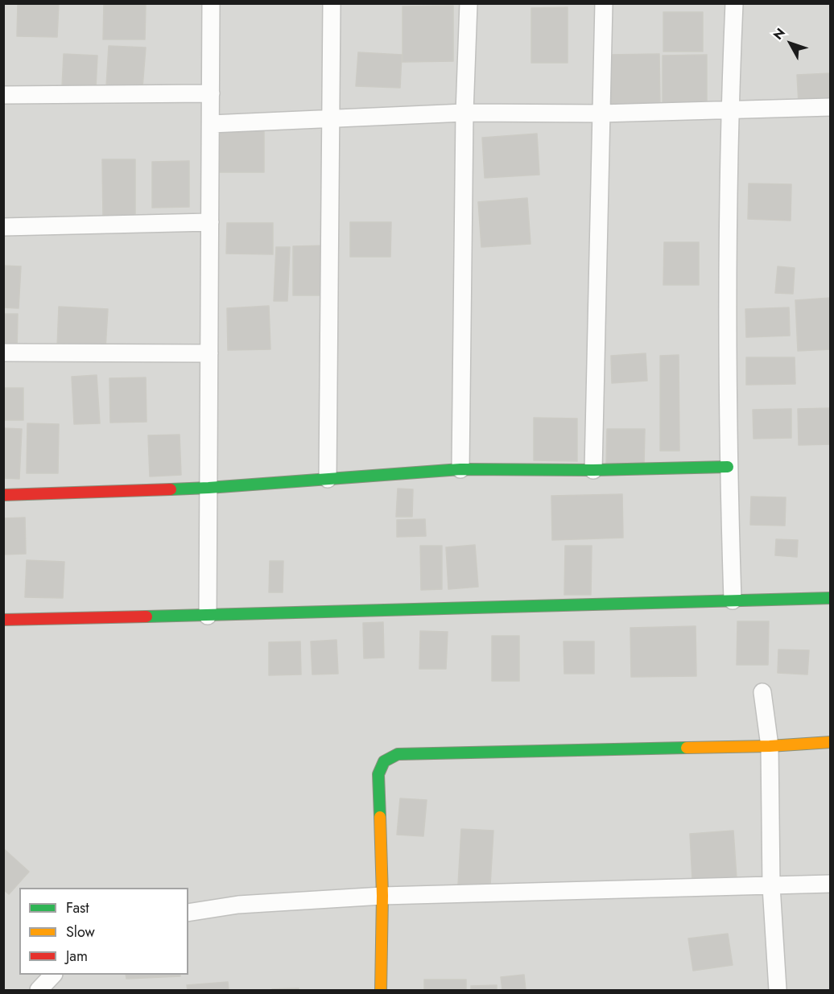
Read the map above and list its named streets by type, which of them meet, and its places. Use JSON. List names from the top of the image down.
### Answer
{
  "legend": ["Fast", "Slow", "Jam"],
  "north": "top left"
}
